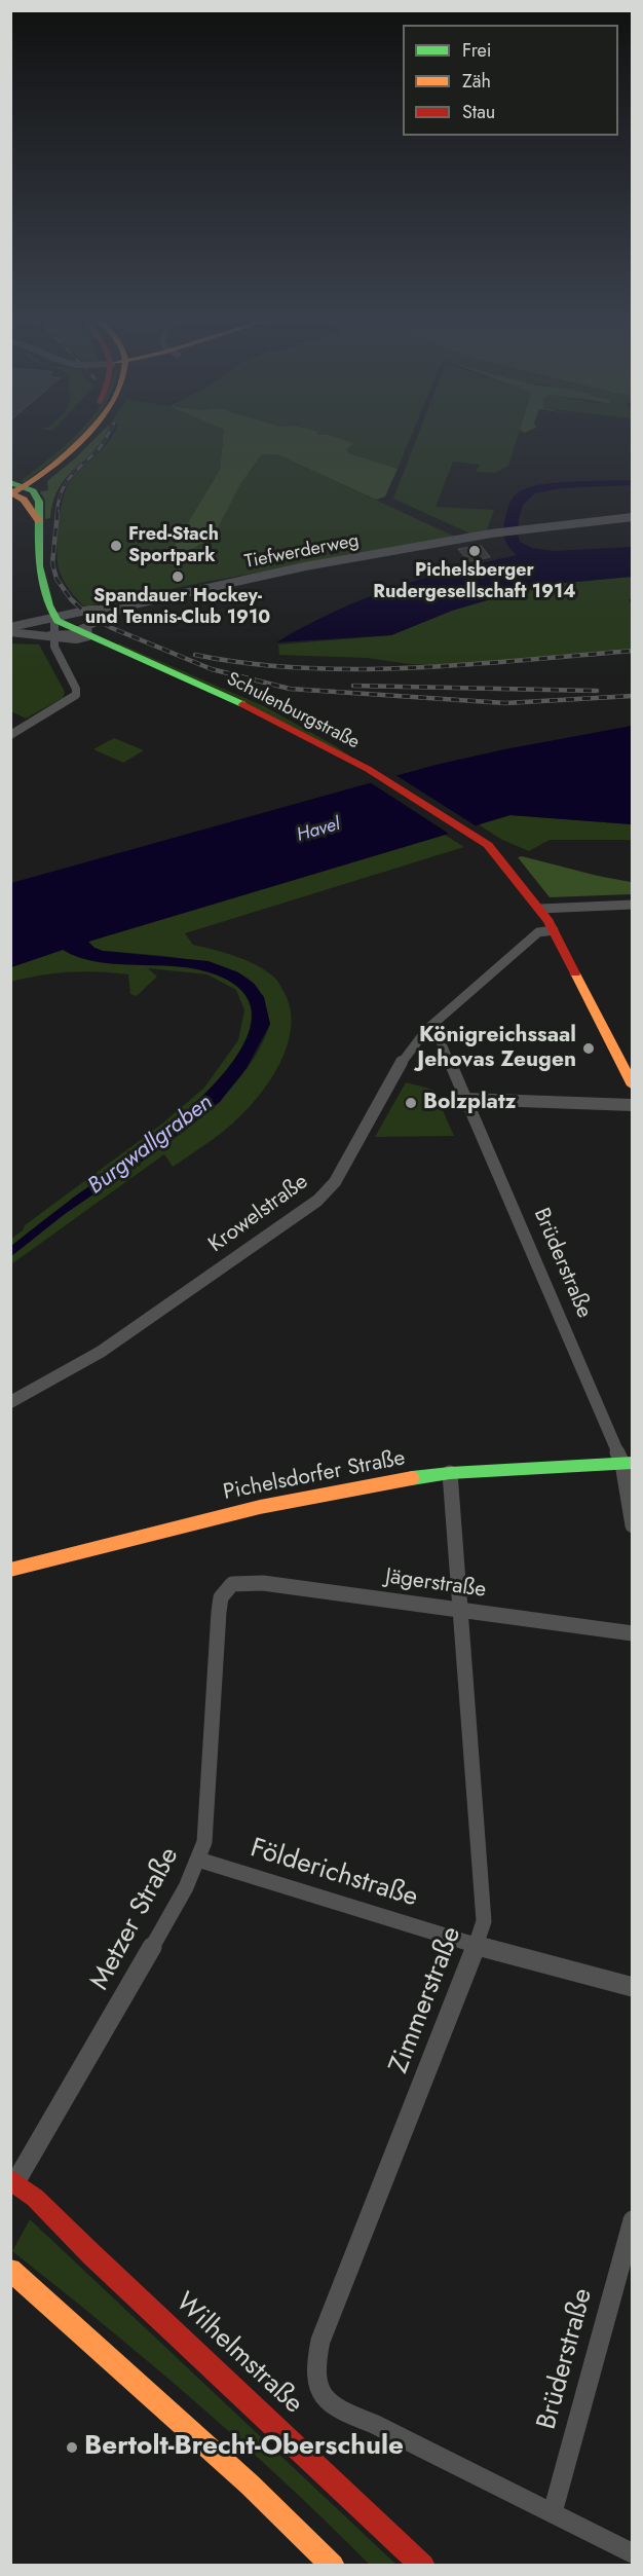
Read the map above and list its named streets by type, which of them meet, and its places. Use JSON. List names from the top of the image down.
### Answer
{
  "streets": {
    "street": [
      "Tiefwerderweg",
      "Schulenburgstraße",
      "Krowelstraße",
      "Brüderstraße",
      "Pichelsdorfer Straße",
      "Jägerstraße",
      "Földerichstraße",
      "Metzer Straße",
      "Zimmerstraße",
      "Wilhelmstraße"
    ]
  },
  "crossings": [
    ["Tiefwerderweg", "Schulenburgstraße"],
    ["Schulenburgstraße", "Krowelstraße"],
    ["Krowelstraße", "Brüderstraße"],
    ["Brüderstraße", "Pichelsdorfer Straße"],
    ["Brüderstraße", "Wilhelmstraße"],
    ["Pichelsdorfer Straße", "Zimmerstraße"],
    ["Jägerstraße", "Metzer Straße"],
    ["Jägerstraße", "Zimmerstraße"],
    ["Földerichstraße", "Metzer Straße"],
    ["Földerichstraße", "Zimmerstraße"],
    ["Metzer Straße", "Wilhelmstraße"],
    ["Zimmerstraße", "Wilhelmstraße"]
  ],
  "water": ["Havel", "Burgwallgraben"],
  "places": [
    "Fred-Stach Sportpark",
    "Pichelsberger Rudergesellschaft 1914",
    "Spandauer Hockey- und Tennis-Club 1910",
    "Königreichssaal Jehovas Zeugen",
    "Bolzplatz",
    "Bertolt-Brecht-Oberschule"
  ],
  "legend": ["Frei", "Zäh", "Stau"]
}
